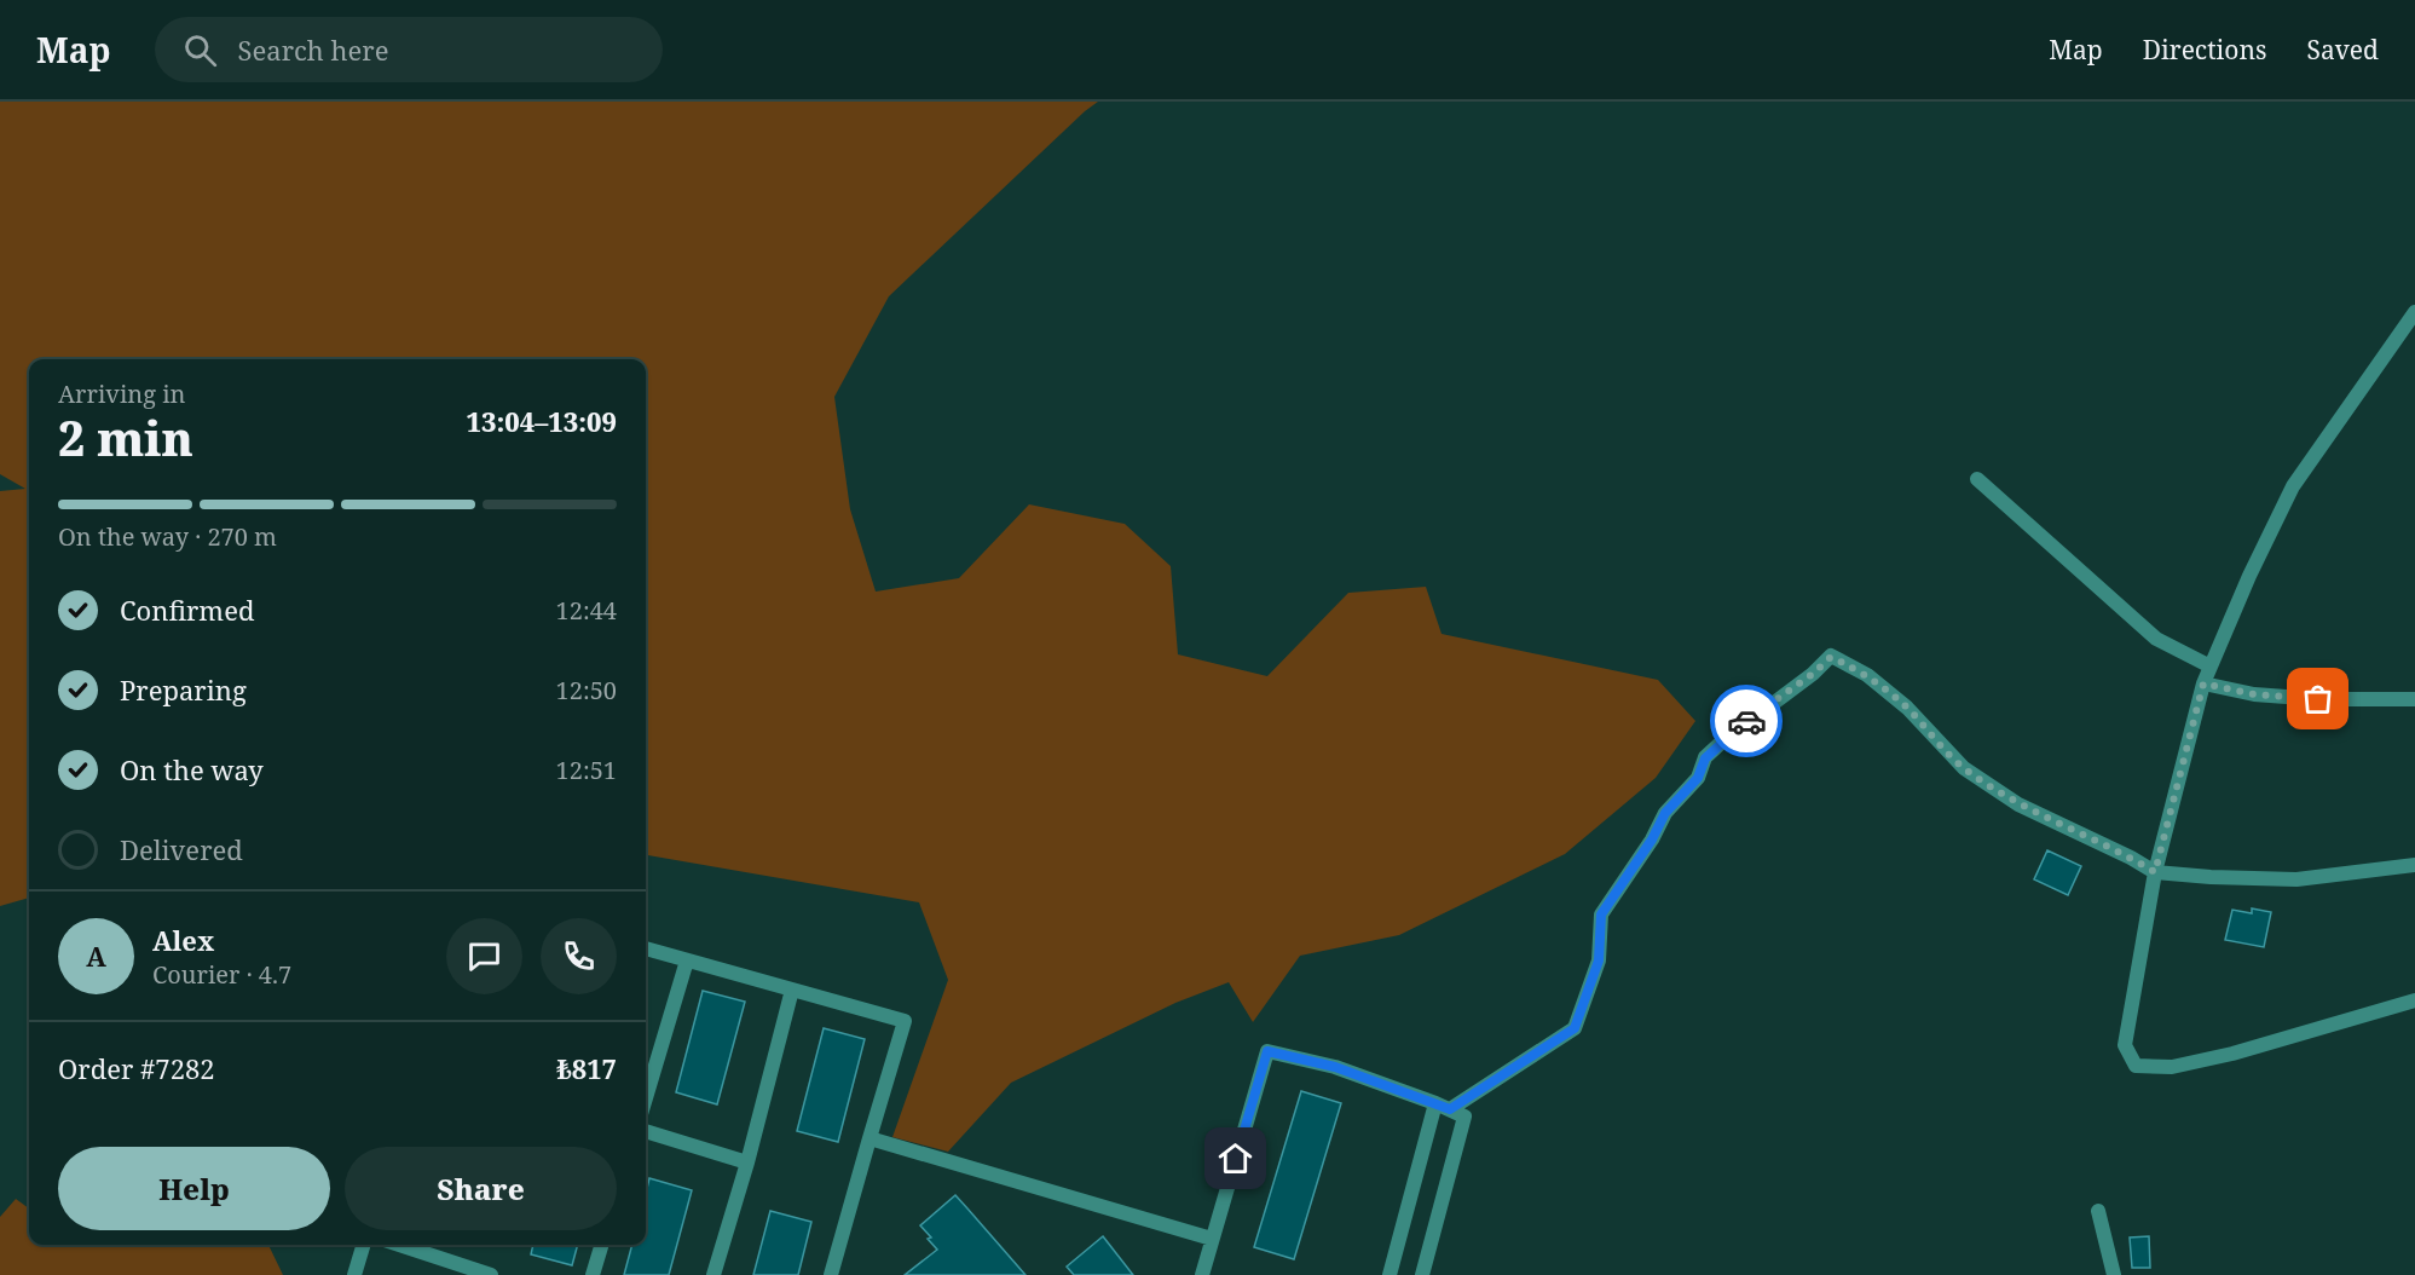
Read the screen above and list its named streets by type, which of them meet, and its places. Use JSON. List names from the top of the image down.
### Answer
{
  "page": {
    "header": "Map",
    "search": "Search here",
    "nav": ["Map", "Directions", "Saved"],
    "heading": ["2 min", "Arriving in", "13:04–13:09"],
    "panel": [
      "Alex",
      "Courier · 4.7",
      "Order #7282",
      "₺817"
    ],
    "bar": "On the way · 270 m",
    "list": [
      ["Confirmed", "12:44"],
      ["Preparing", "12:50"],
      ["On the way", "12:51"],
      "Delivered"
    ],
    "round": "A",
    "buttons": ["Help", "Share"]
  }
}
